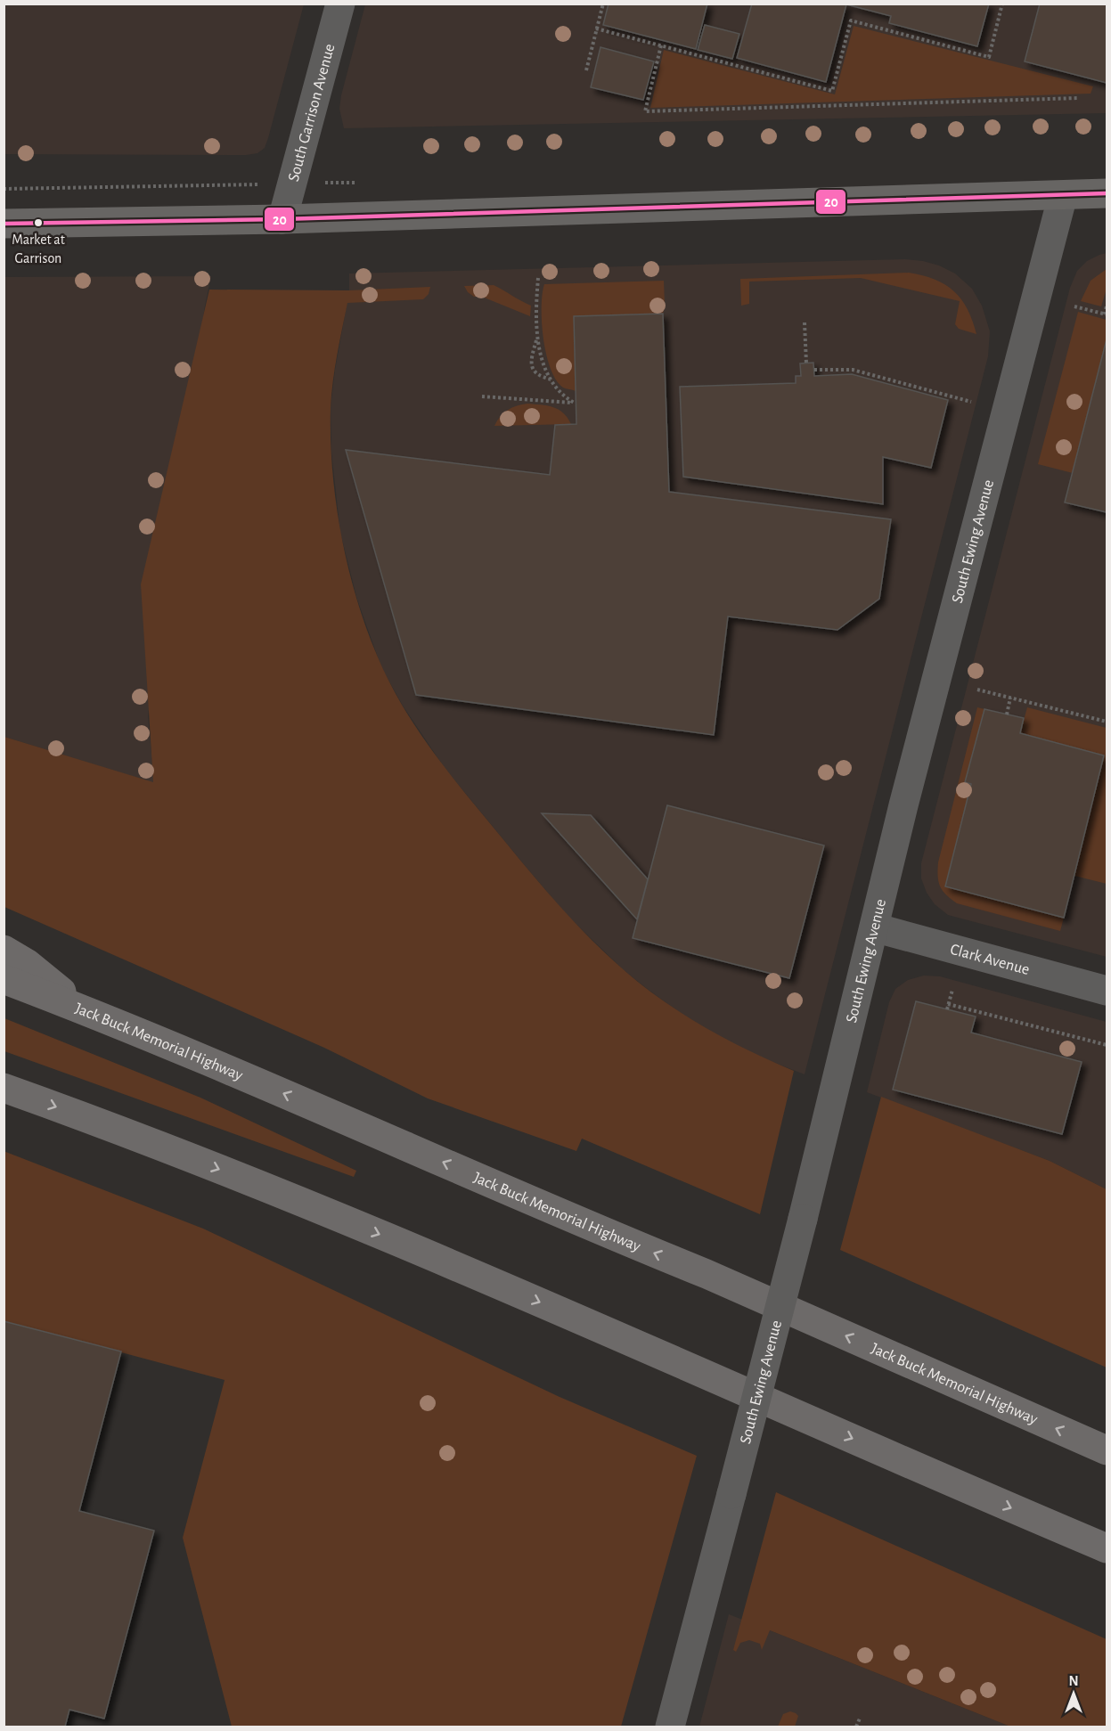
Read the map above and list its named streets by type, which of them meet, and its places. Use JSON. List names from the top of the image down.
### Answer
{
  "streets": {
    "highway": ["Jack Buck Memorial Highway"],
    "street": ["South Garrison Avenue", "South Ewing Avenue", "Clark Avenue"]
  },
  "crossings": [
    ["South Ewing Avenue", "Clark Avenue"]
  ],
  "places": ["Market at Garrison"],
  "lines": ["transit line 20"],
  "north": "top"
}
